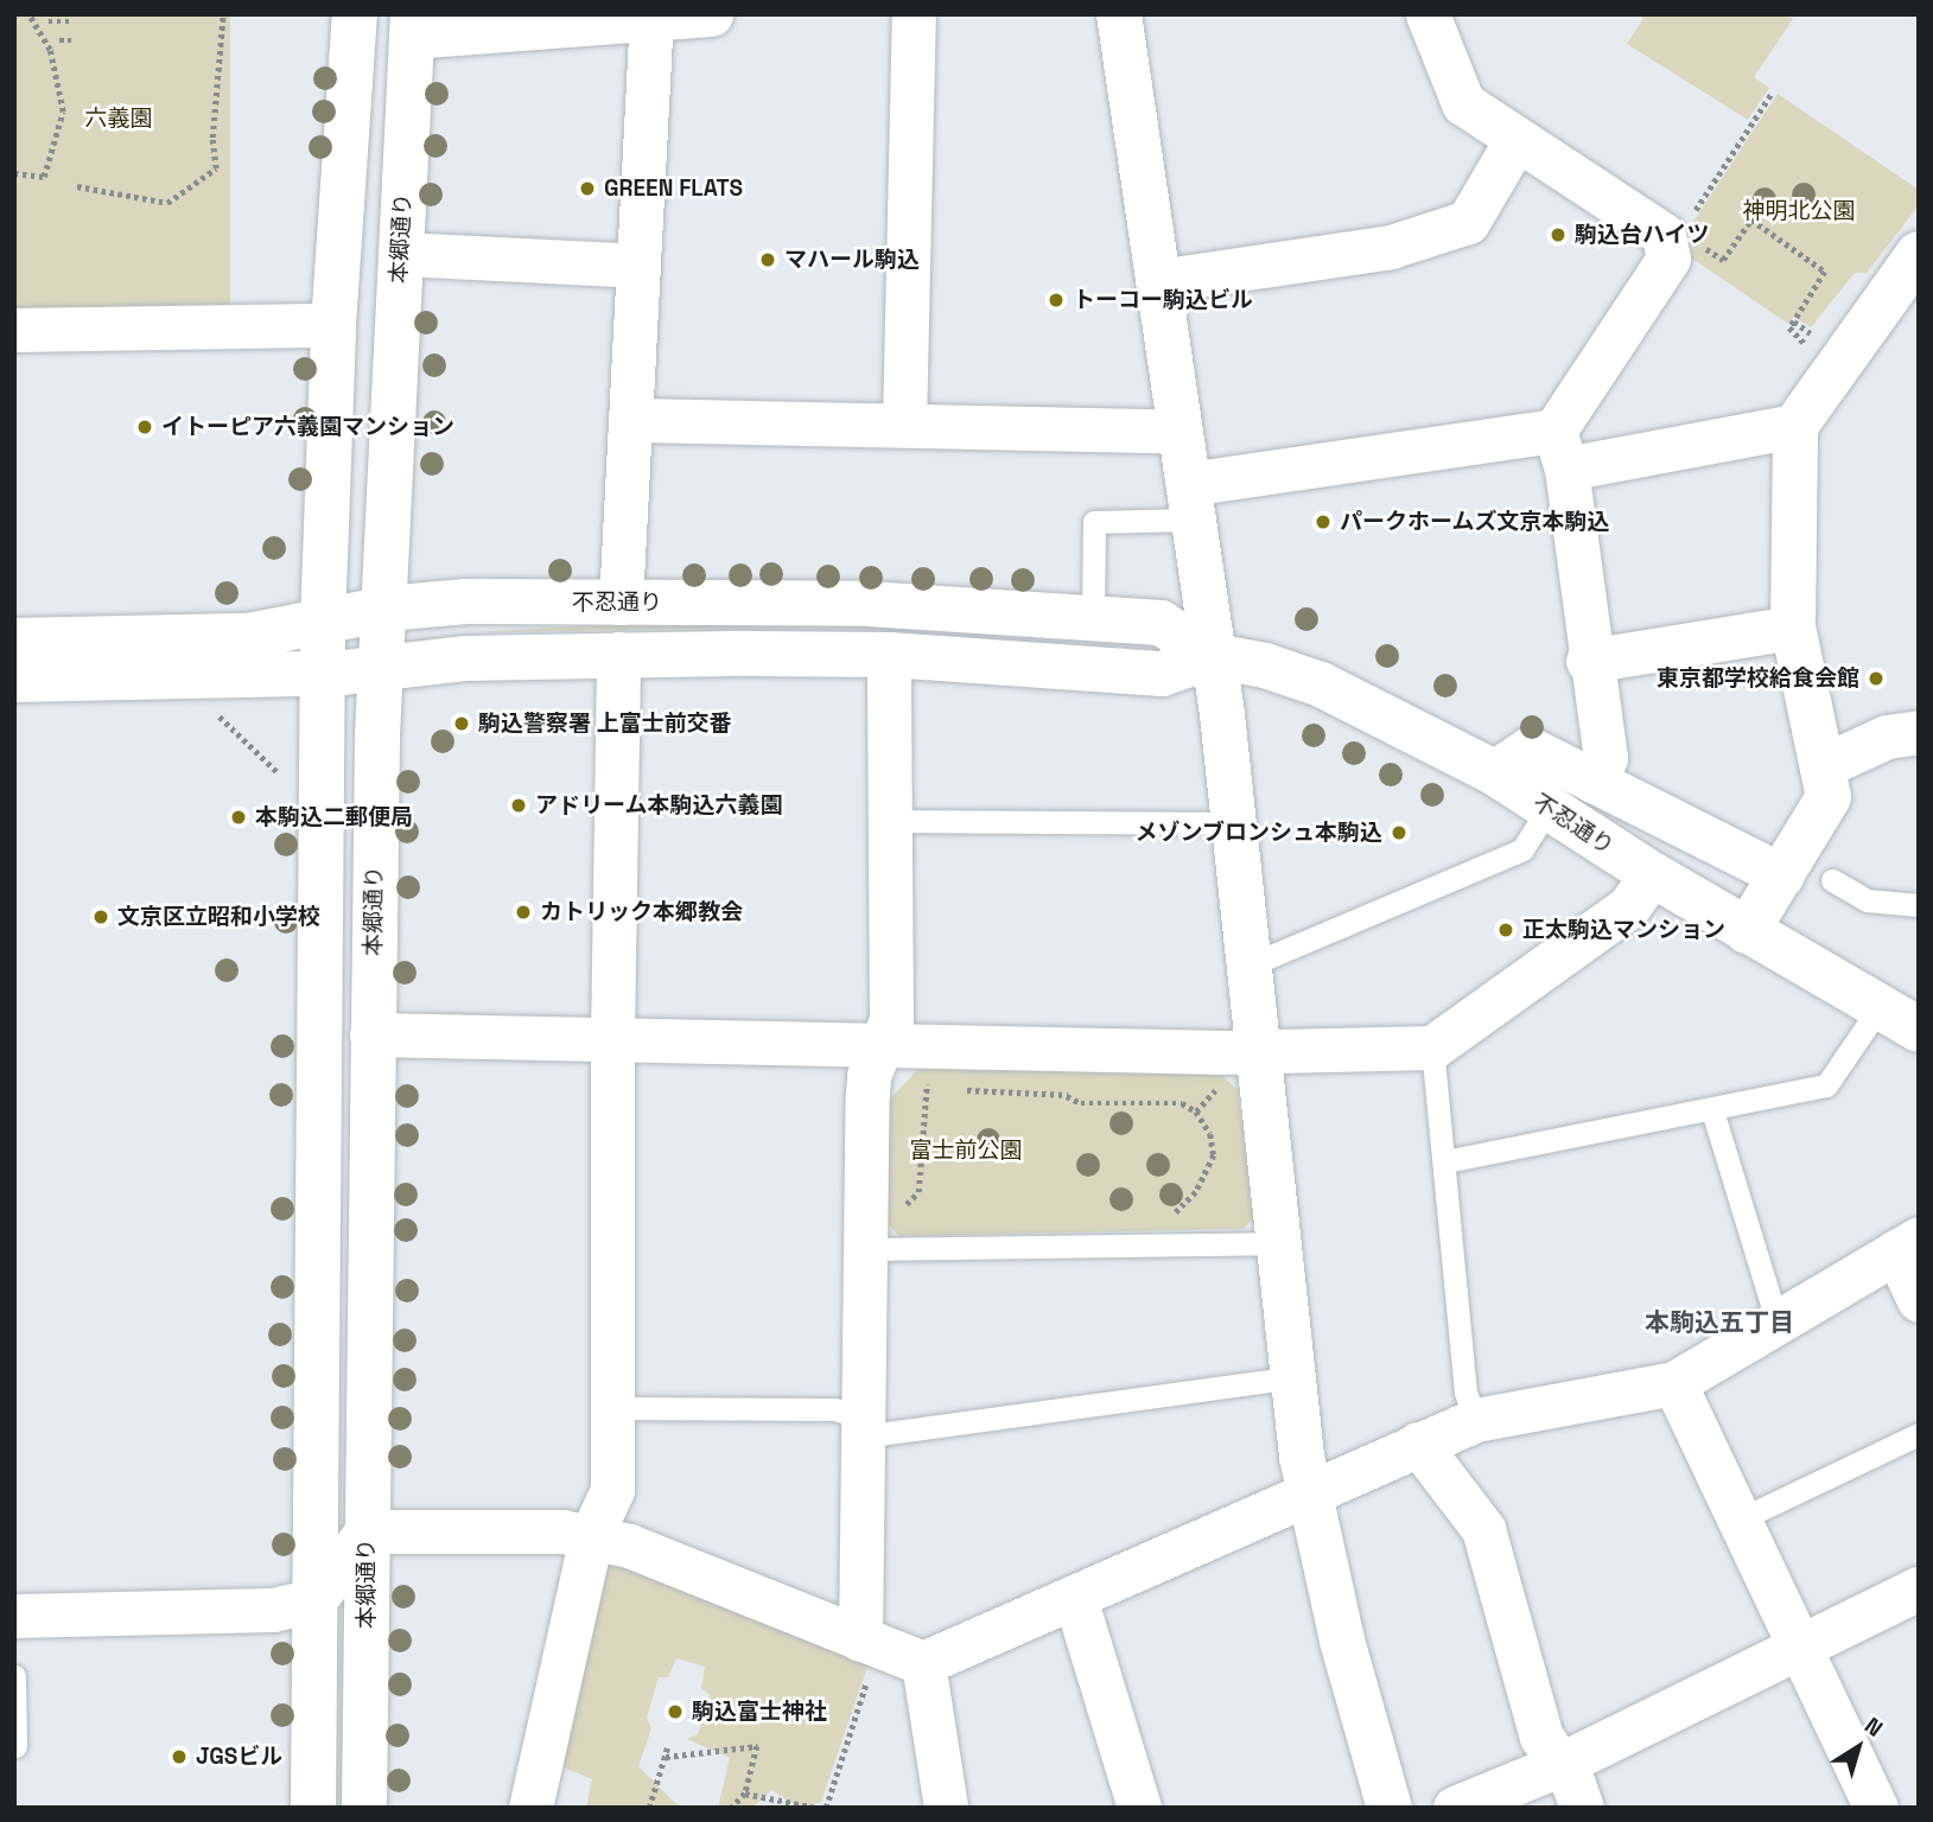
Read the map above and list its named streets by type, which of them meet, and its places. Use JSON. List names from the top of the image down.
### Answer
{
  "streets": {
    "main road": ["本郷通り", "不忍通り"]
  },
  "crossings": [
    ["本郷通り", "不忍通り"]
  ],
  "districts": ["本駒込五丁目"],
  "parks": ["六義園", "神明北公園", "富士前公園"],
  "places": [
    "GREEN FLATS",
    "駒込台ハイツ",
    "マハール駒込",
    "トーコー駒込ビル",
    "イトーピア六義園マンション",
    "パークホームズ文京本駒込",
    "東京都学校給食会館",
    "駒込警察署 上富士前交番",
    "アドリーム本駒込六義園",
    "本駒込二郵便局",
    "メゾンブロンシュ本駒込",
    "カトリック本郷教会",
    "文京区立昭和小学校",
    "正太駒込マンション",
    "駒込富士神社",
    "JGSビル"
  ],
  "north": "top right"
}
